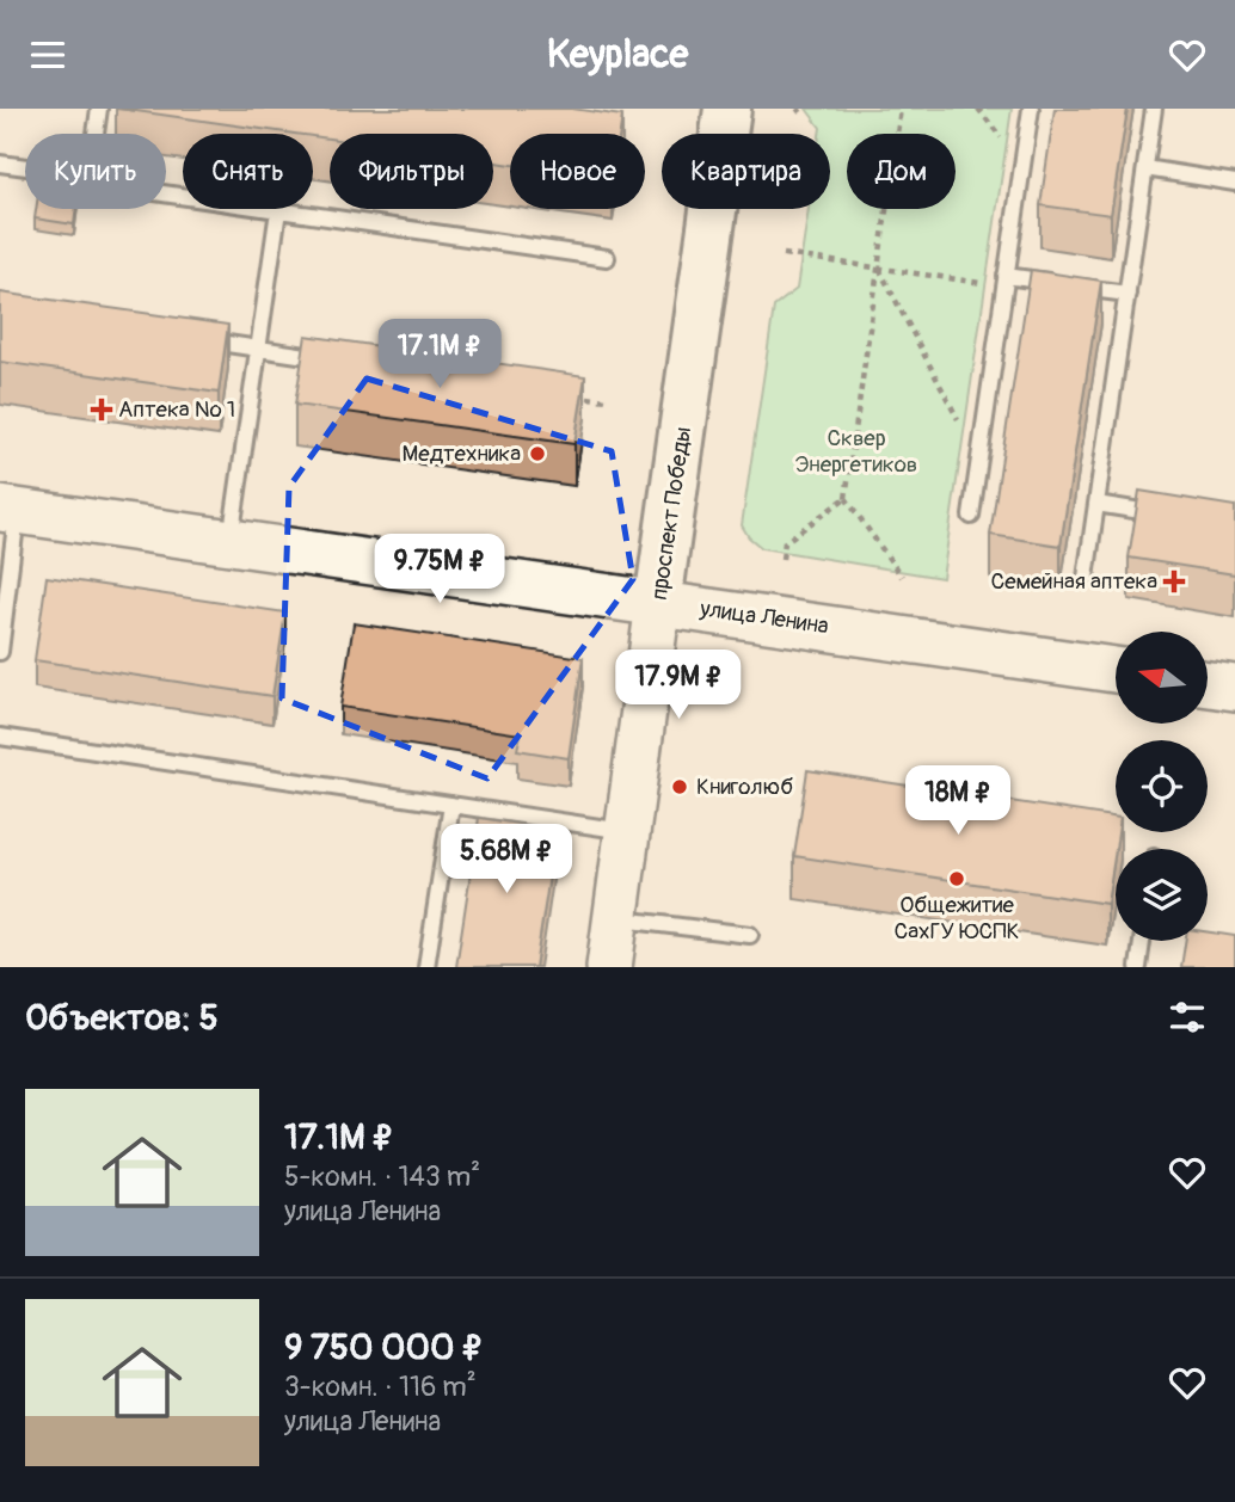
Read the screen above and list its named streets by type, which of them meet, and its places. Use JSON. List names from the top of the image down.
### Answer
{
  "streets": {
    "main road": ["проспект Победы", "улица Ленина"]
  },
  "crossings": [
    ["проспект Победы", "улица Ленина"]
  ],
  "parks": ["Сквер Энергетиков"],
  "places": {
    "health": ["Аптека № 1", "Семейная аптека"],
    "other": ["Медтехника", "Книголюб", "Общежитие СахГУ ЮСПК"]
  },
  "north": "left",
  "page": {
    "header": "Keyplace",
    "chip": [
      "Купить",
      "Снять",
      "Фильтры",
      "Новое",
      "Квартира",
      "Дом"
    ],
    "price": [
      "17.1M ₽",
      "9.75M ₽",
      "17.9M ₽",
      "18M ₽",
      "5.68M ₽"
    ],
    "heading": "Объектов: 5",
    "list": [
      {
        "name": "17.1M ₽",
        "note": "5-комн. · 143 m² · улица Ленина"
      },
      {
        "name": "9 750 000 ₽",
        "note": "3-комн. · 116 m² · улица Ленина"
      }
    ]
  }
}
